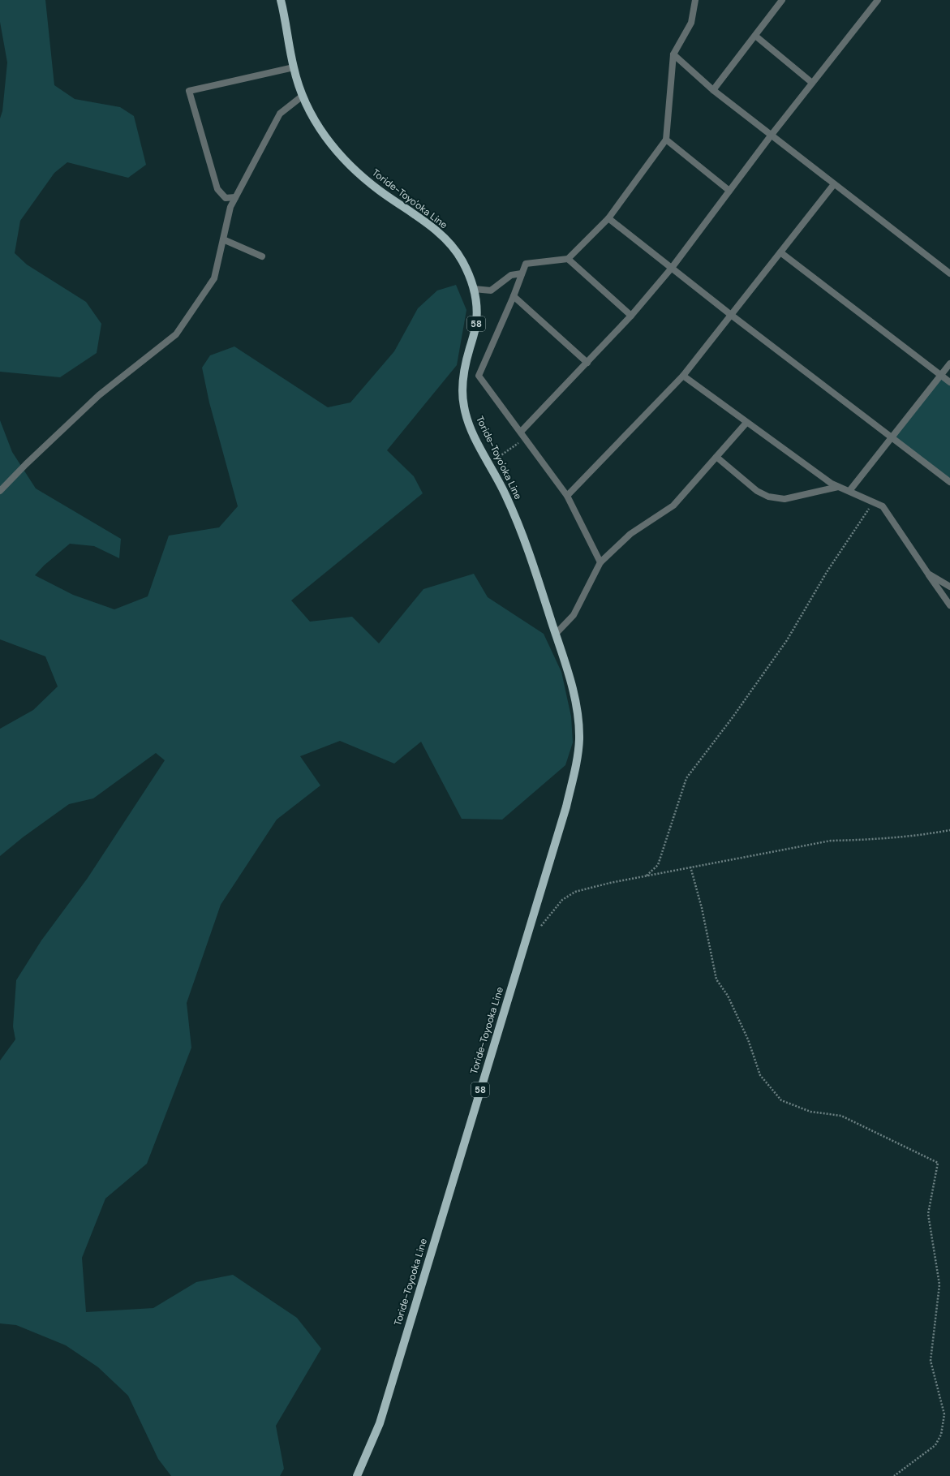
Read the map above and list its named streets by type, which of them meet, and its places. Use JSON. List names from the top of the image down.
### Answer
{
  "streets": {
    "main road": ["Toride-Toyo'oka Line", "58"]
  }
}
